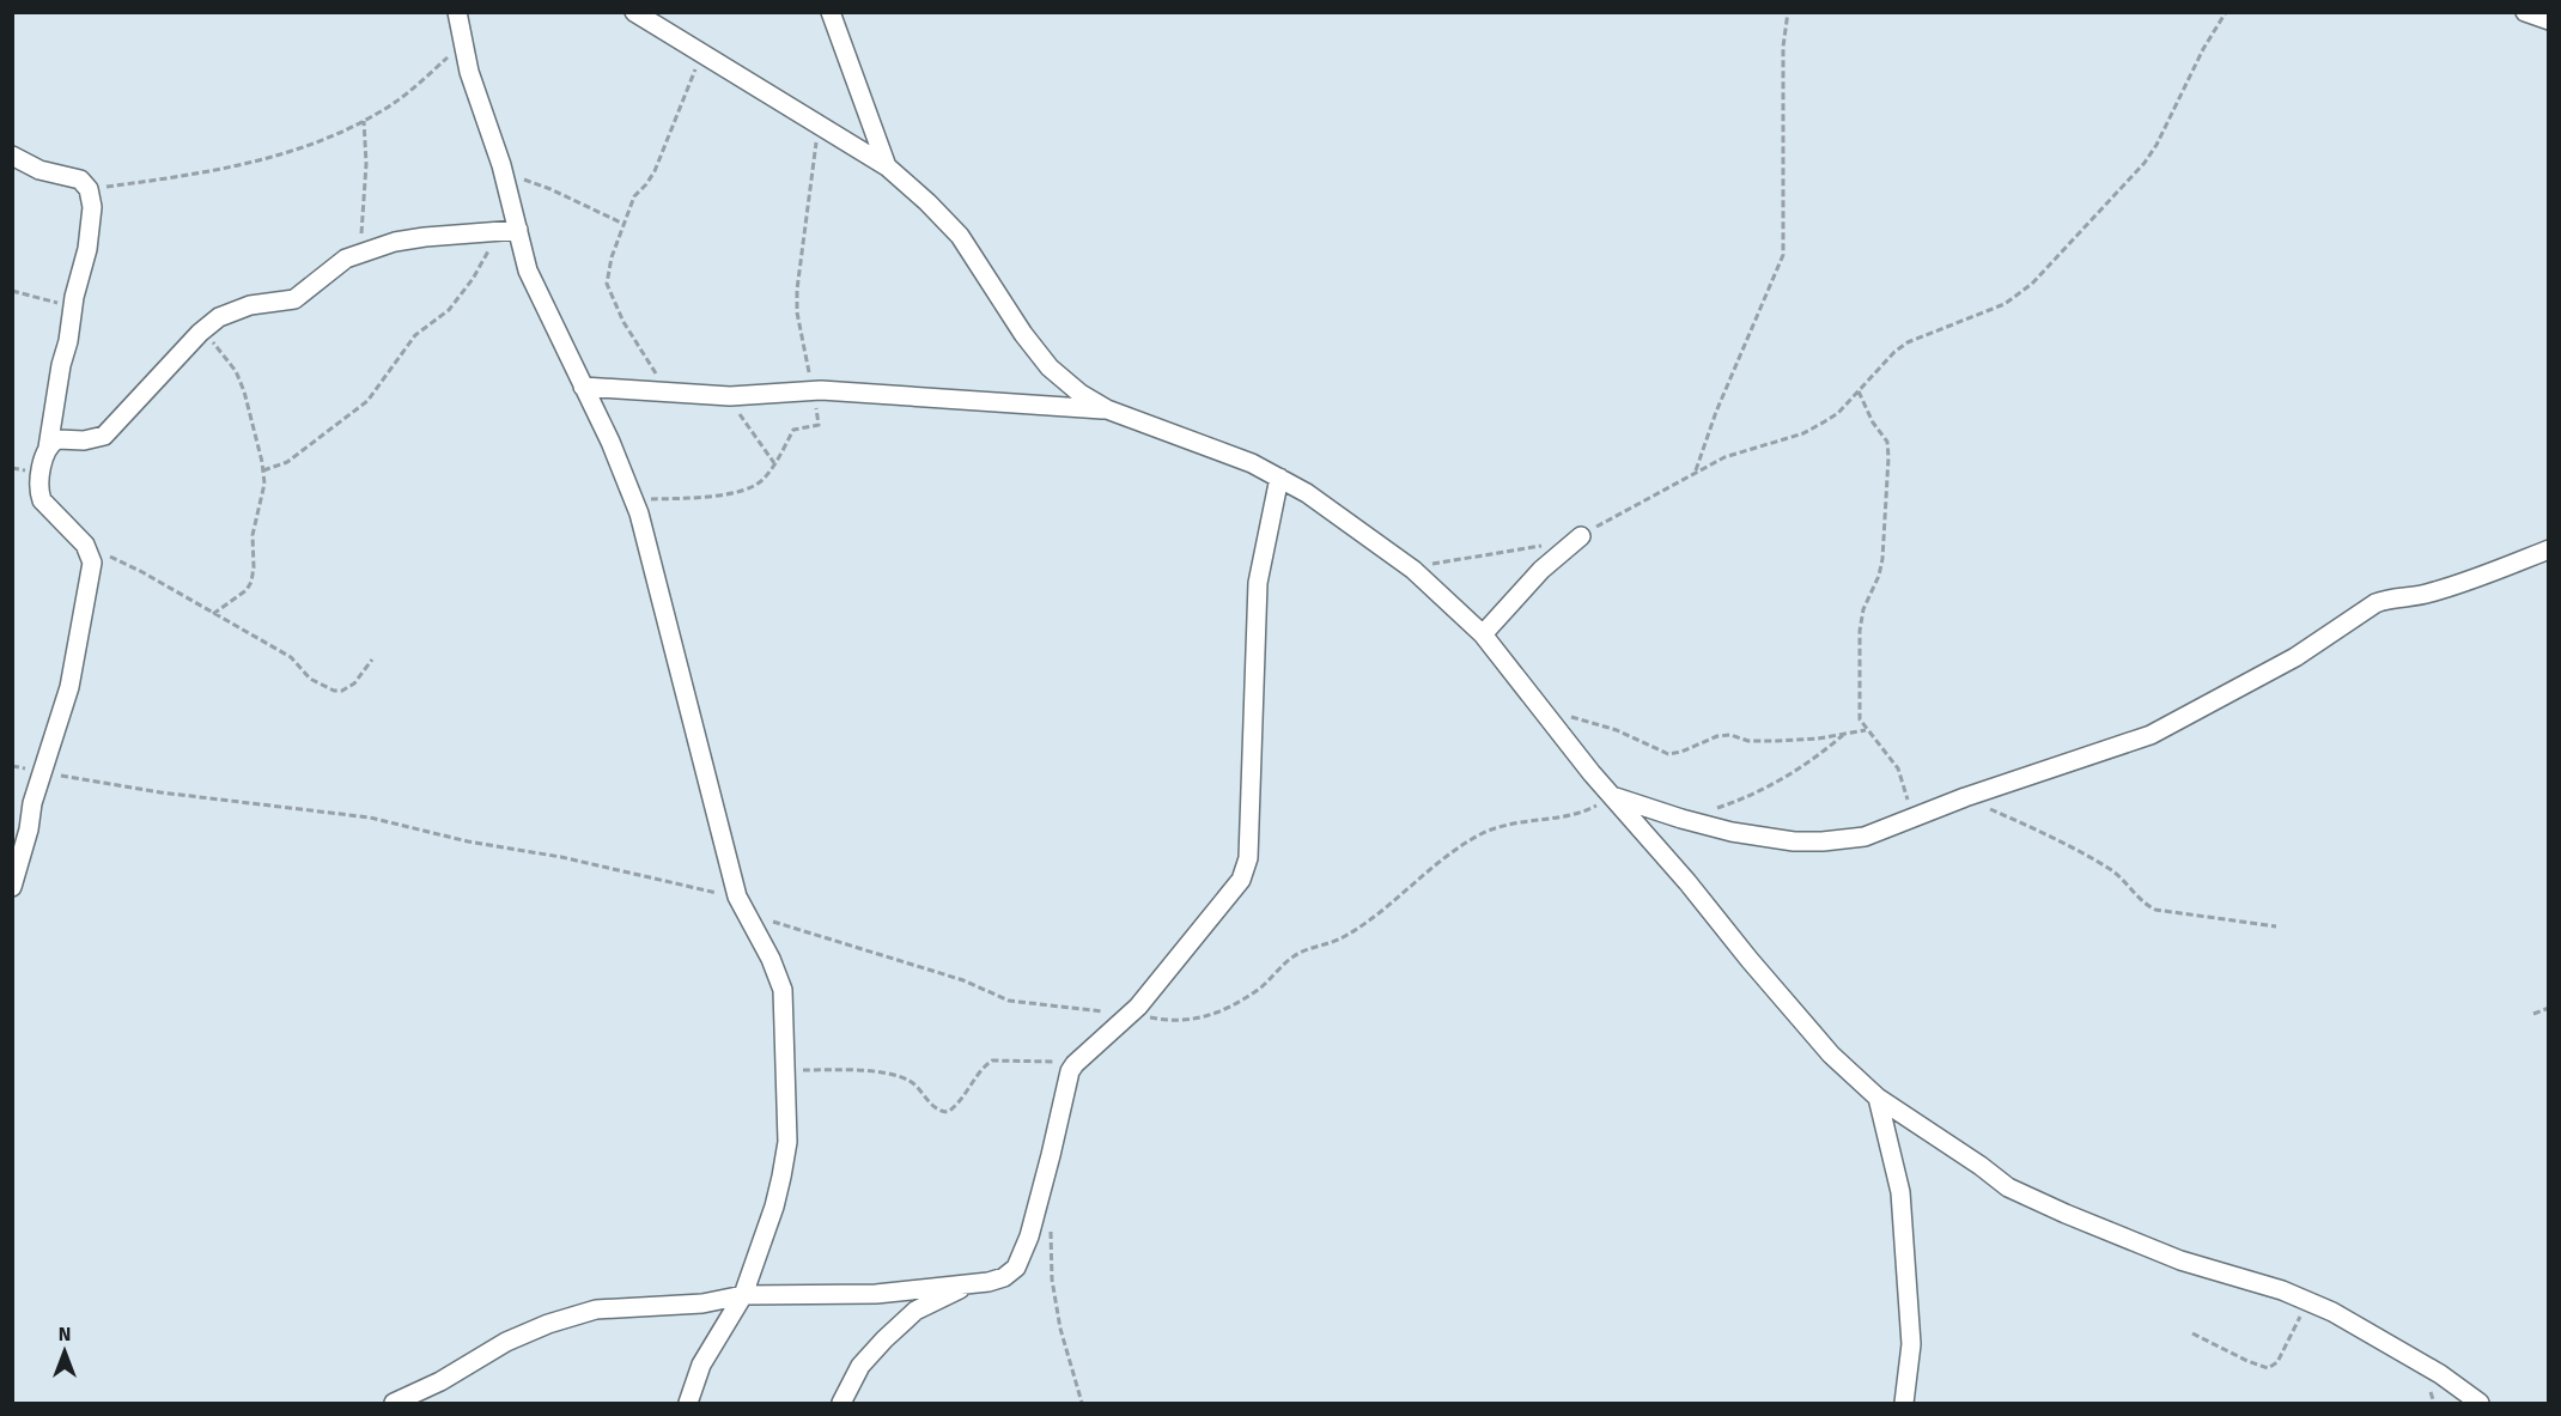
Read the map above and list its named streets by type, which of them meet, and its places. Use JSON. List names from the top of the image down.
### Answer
{
  "north": "top"
}
